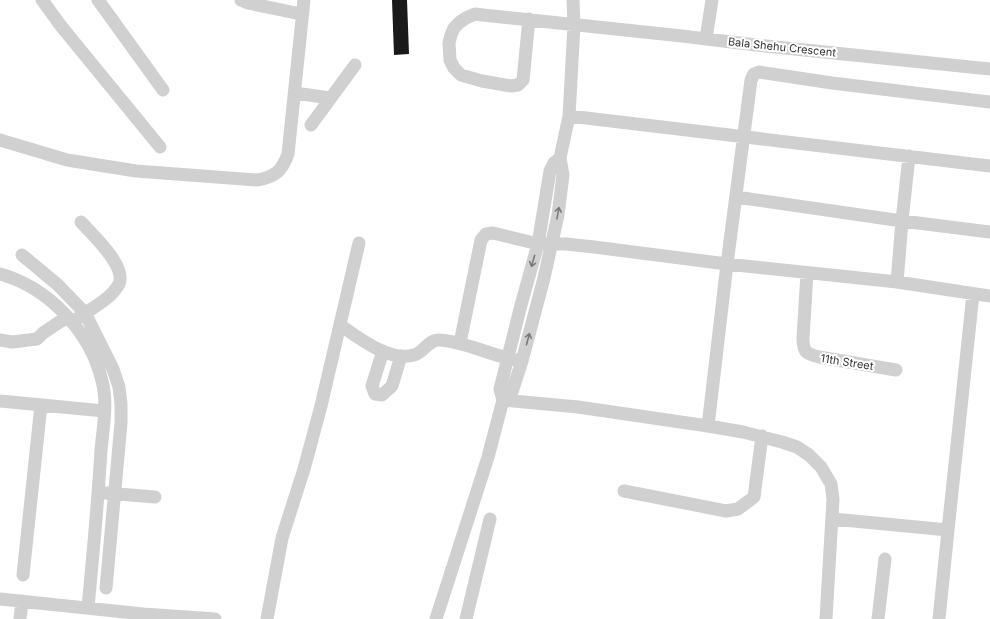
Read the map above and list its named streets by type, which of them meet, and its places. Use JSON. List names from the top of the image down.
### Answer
{
  "streets": {
    "street": ["Bala Shehu Crescent", "11th Street"]
  }
}
